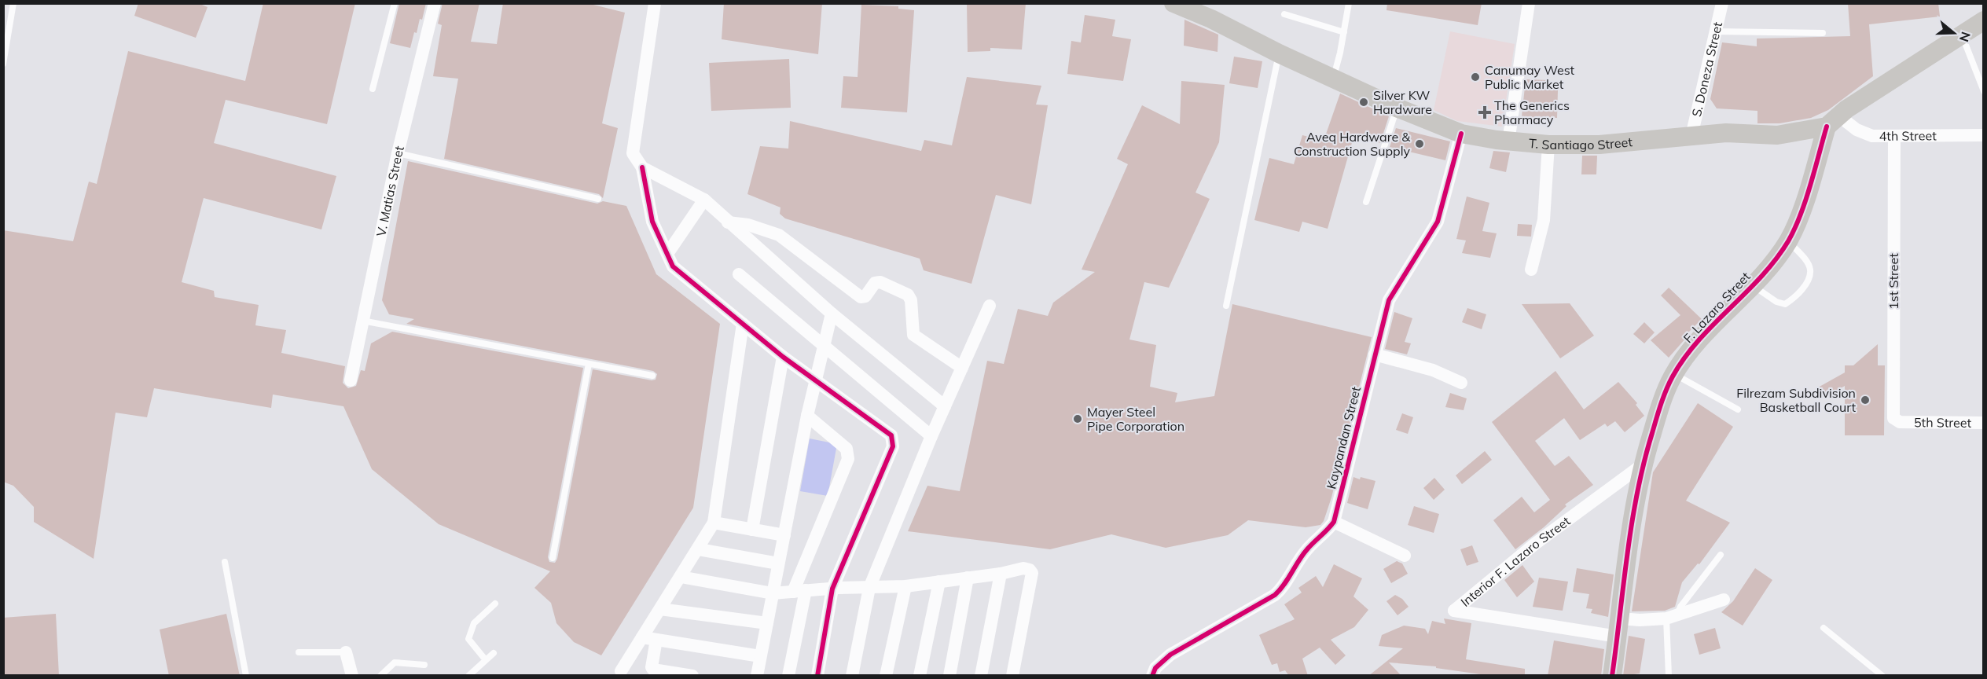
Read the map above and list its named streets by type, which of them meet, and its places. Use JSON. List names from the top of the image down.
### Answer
{
  "streets": {
    "main road": ["T. Santiago Street", "F. Lazaro Street"],
    "street": [
      "S. Doneza Street",
      "4th Street",
      "V. Matias Street",
      "1st Street",
      "5th Street",
      "Kaypandan Street",
      "Interior F. Lazaro Street"
    ]
  },
  "crossings": [
    ["S. Doneza Street", "T. Santiago Street"],
    ["4th Street", "T. Santiago Street"],
    ["4th Street", "1st Street"],
    ["4th Street", "F. Lazaro Street"],
    ["T. Santiago Street", "F. Lazaro Street"],
    ["T. Santiago Street", "Kaypandan Street"],
    ["1st Street", "5th Street"],
    ["F. Lazaro Street", "Interior F. Lazaro Street"]
  ],
  "places": {
    "other": [
      "Canumay West Public Market",
      "Silver KW Hardware",
      "Aveq Hardware & Construction Supply",
      "Filrezam Subdivision Basketball Court",
      "Mayer Steel Pipe Corporation"
    ],
    "health": ["The Generics Pharmacy"]
  },
  "north": "right"
}
